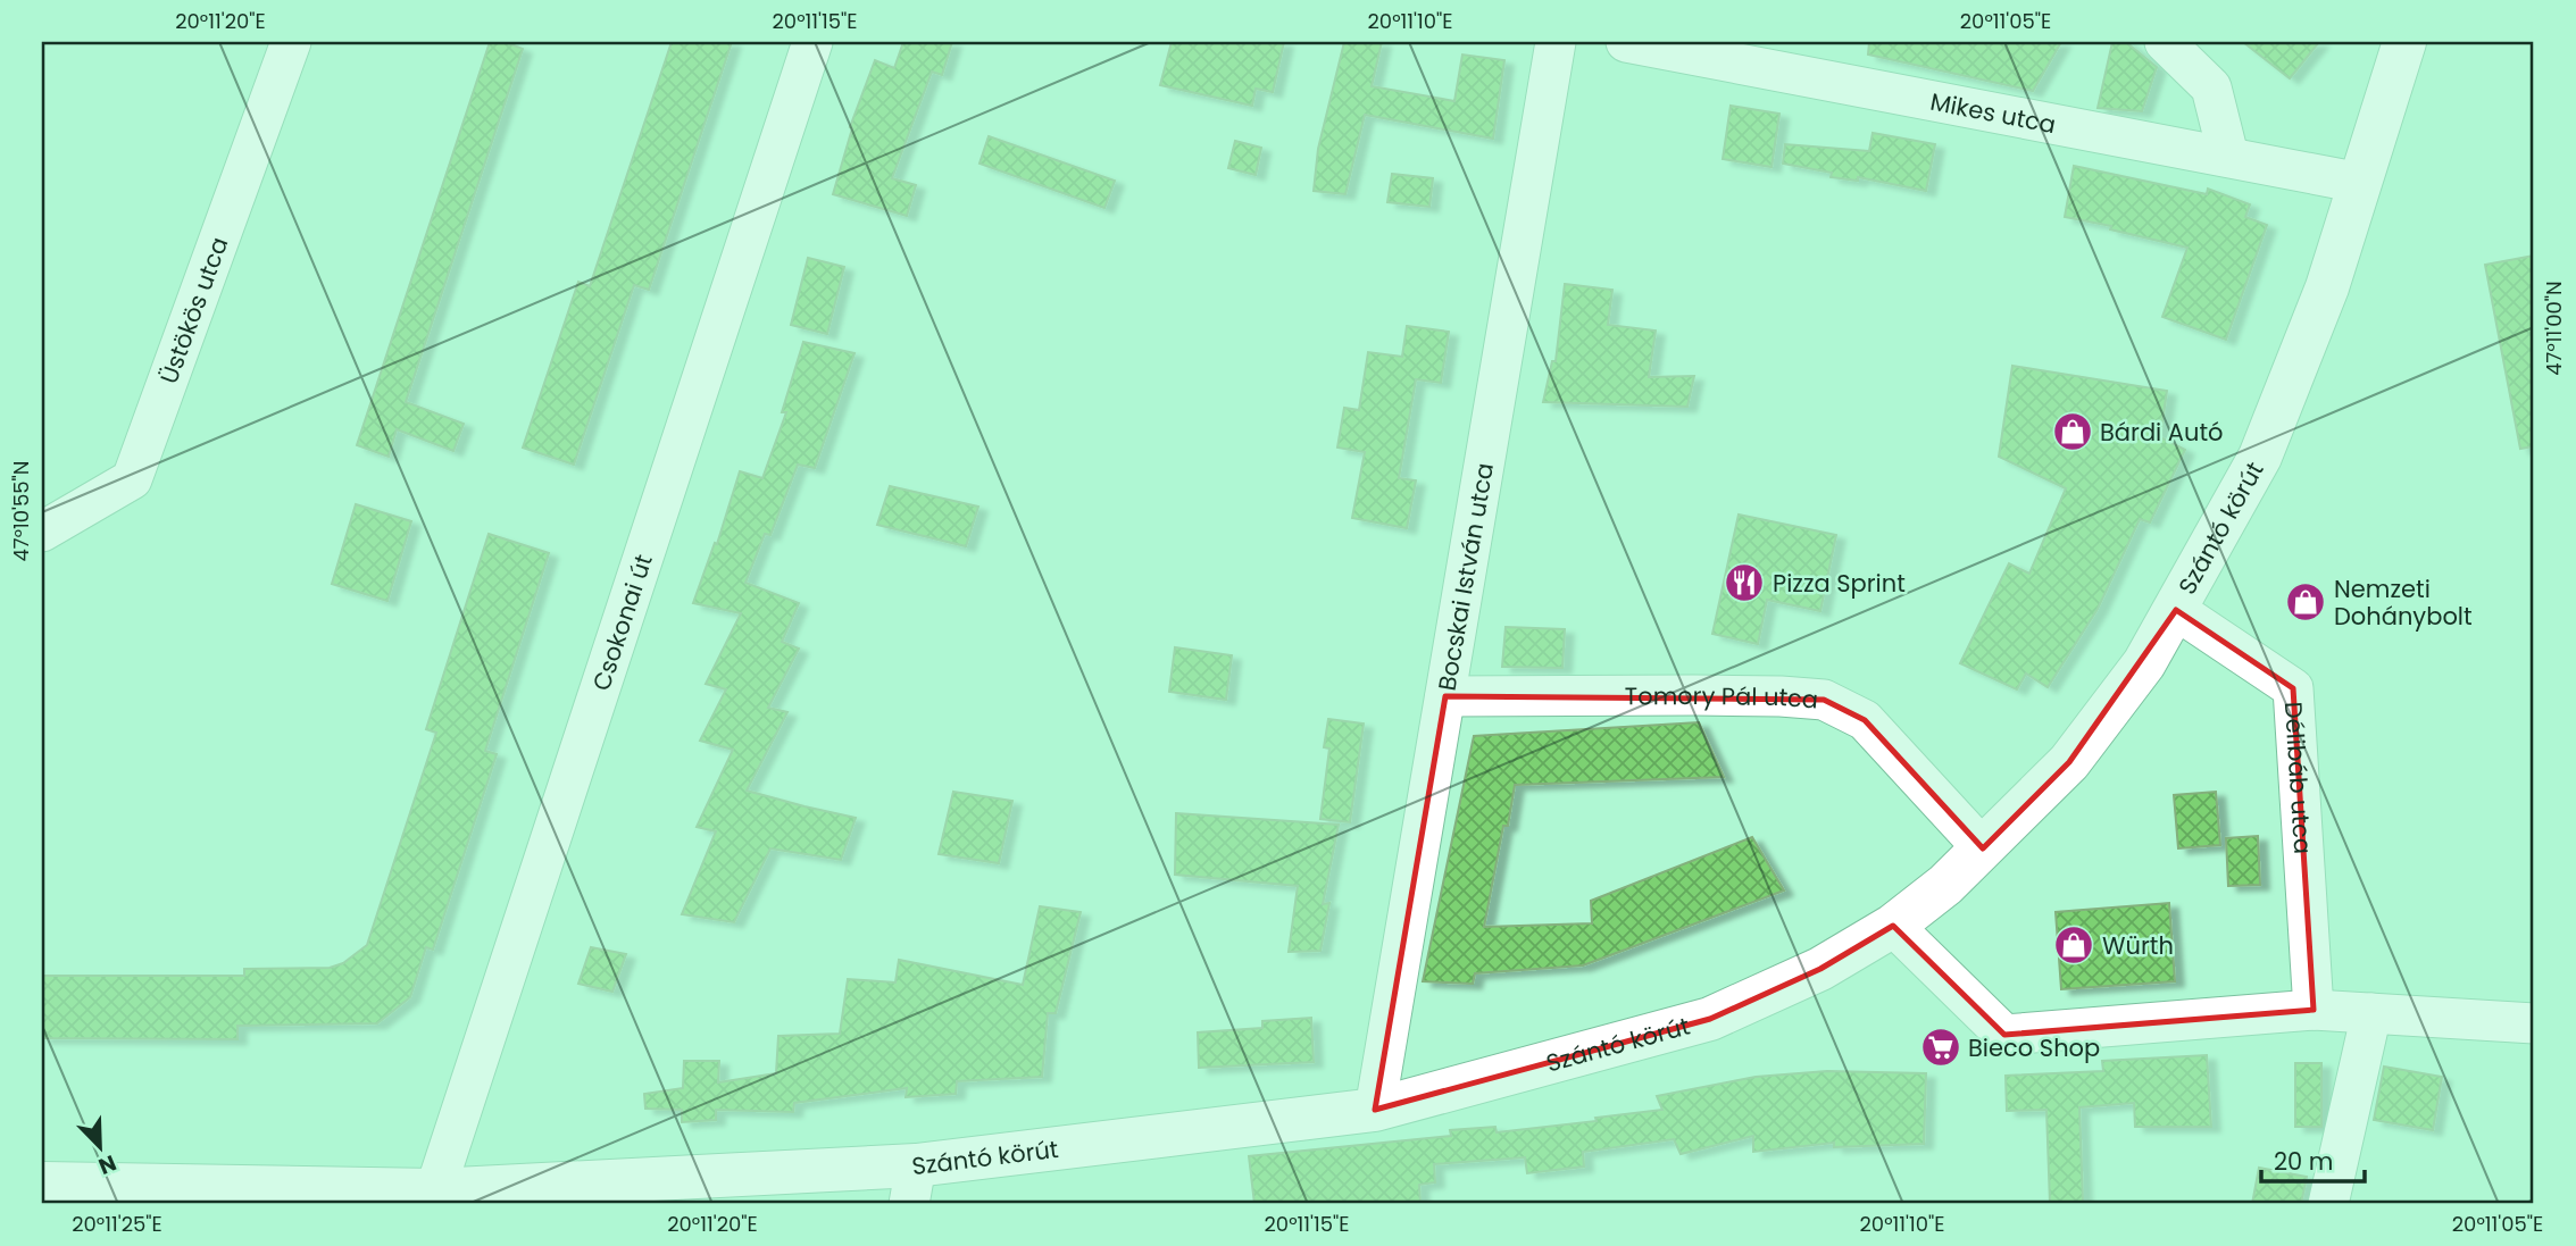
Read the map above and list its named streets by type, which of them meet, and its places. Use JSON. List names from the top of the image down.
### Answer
{
  "streets": {
    "street": [
      "Mikes utca",
      "Üstökös utca",
      "Szántó körút",
      "Bocskai István utca",
      "Csokonai út",
      "Tomory Pál utca",
      "Délibáb utca"
    ]
  },
  "crossings": [
    ["Mikes utca", "Szántó körút"],
    ["Szántó körút", "Bocskai István utca"],
    ["Szántó körút", "Csokonai út"],
    ["Szántó körút", "Tomory Pál utca"],
    ["Szántó körút", "Délibáb utca"],
    ["Bocskai István utca", "Tomory Pál utca"]
  ],
  "places": {
    "shop": ["Bárdi Autó", "Nemzeti Dohánybolt", "Würth"],
    "restaurant": ["Pizza Sprint"],
    "supermarket": ["Bieco Shop"]
  },
  "scale_bar": "20 m",
  "north": "bottom right",
  "coordinates": [
    "20°11'20\"E",
    "20°11'15\"E",
    "20°11'10\"E",
    "20°11'05\"E",
    "47°11'00\"N",
    "47°10'55\"N",
    "20°11'25\"E"
  ]
}
